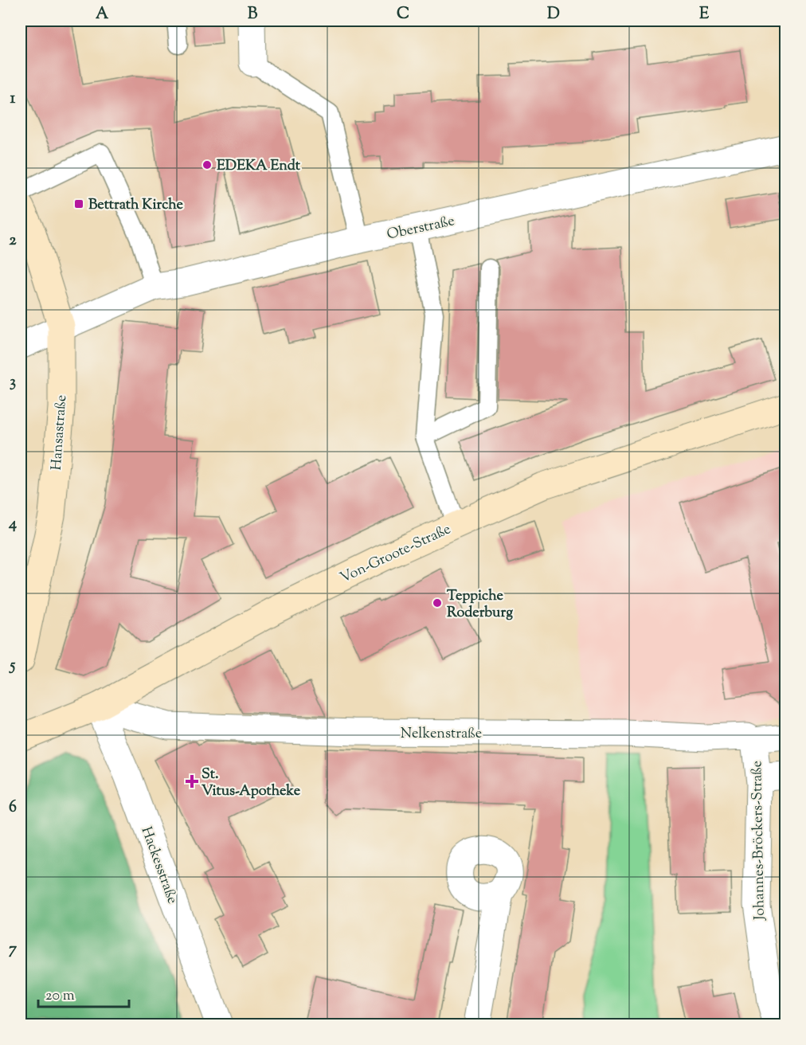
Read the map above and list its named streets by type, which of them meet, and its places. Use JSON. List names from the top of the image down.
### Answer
{
  "streets": {
    "street": [
      "Oberstraße",
      "Hansastraße",
      "Von-Groote-Straße",
      "Nelkenstraße",
      "Johannes-Bröckers-Straße",
      "Hackesstraße"
    ]
  },
  "crossings": [
    ["Oberstraße", "Hansastraße"],
    ["Von-Groote-Straße", "Nelkenstraße"],
    ["Von-Groote-Straße", "Hackesstraße"],
    ["Nelkenstraße", "Johannes-Bröckers-Straße"],
    ["Nelkenstraße", "Hackesstraße"]
  ],
  "places": {
    "other": ["EDEKA Endt", "Teppiche Roderburg"],
    "transit": ["Bettrath Kirche"],
    "health": ["St. Vitus-Apotheke"]
  },
  "scale_bar": "20 m",
  "grid": {
    "columns": [
      "A",
      "B",
      "C",
      "D",
      "E"
    ],
    "rows": [
      "1",
      "2",
      "3",
      "4",
      "5",
      "6",
      "7"
    ]
  }
}
